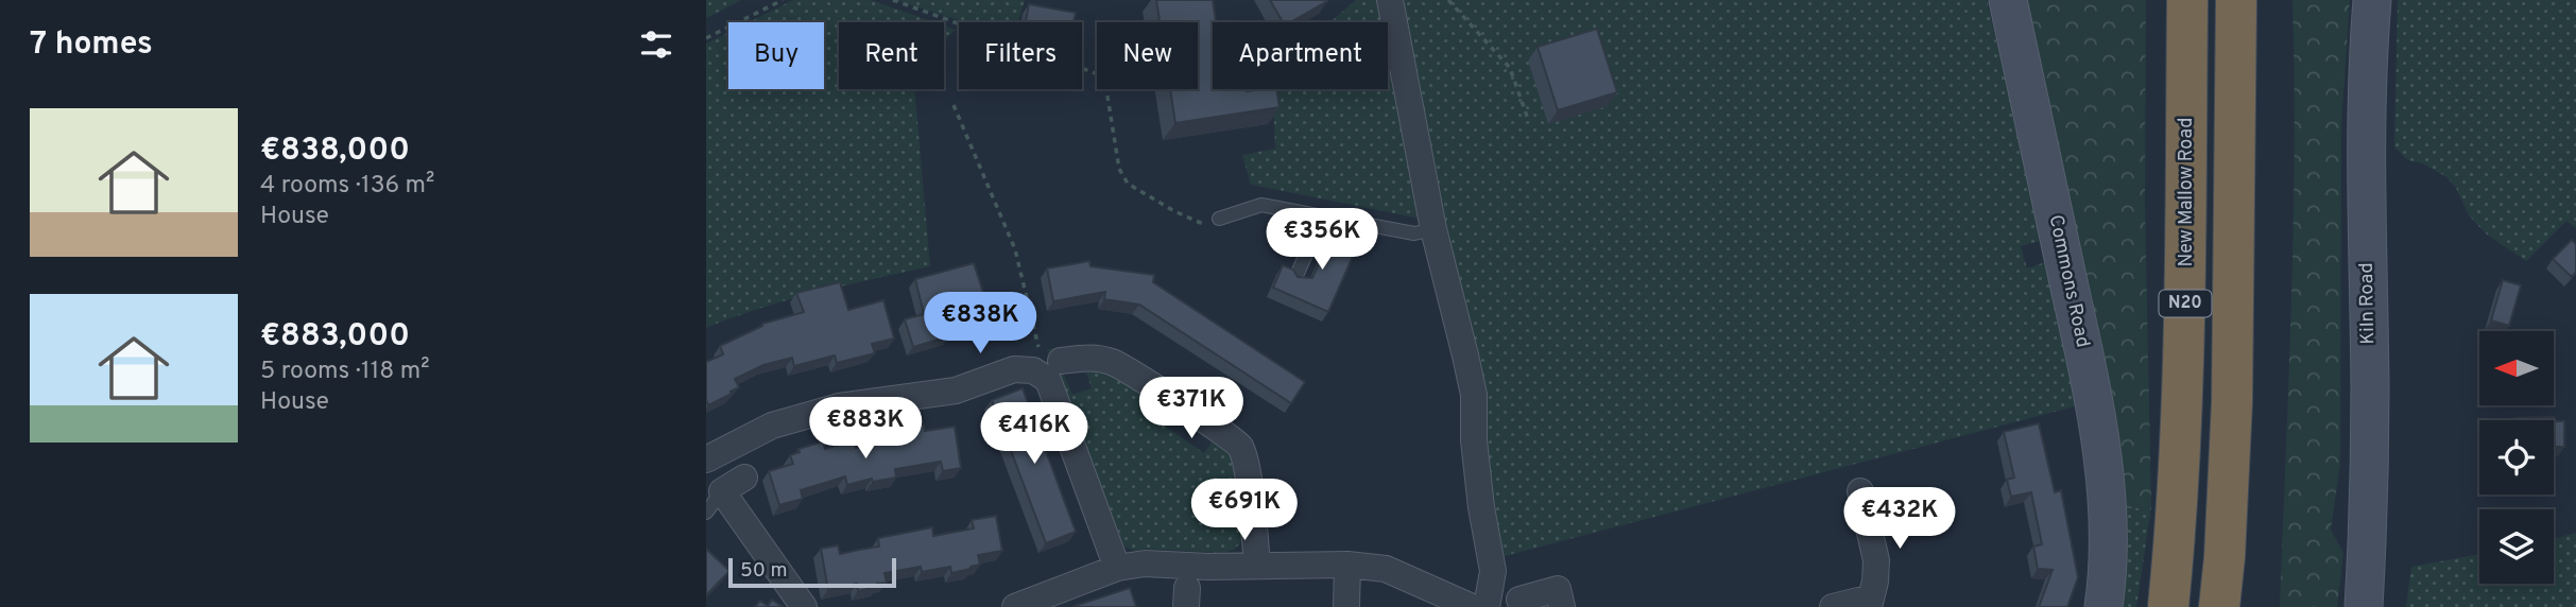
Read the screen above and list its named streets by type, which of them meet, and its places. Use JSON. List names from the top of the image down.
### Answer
{
  "streets": {
    "highway": ["New Mallow Road", "N20"],
    "street": ["Commons Road", "Kiln Road"]
  },
  "scale_bar": "50 m",
  "north": "left",
  "page": {
    "heading": "7 homes",
    "chip": [
      "Buy",
      "Rent",
      "Filters",
      "New",
      "Apartment"
    ],
    "list": [
      {
        "name": "€838,000",
        "note": "4 rooms · 136 m² · House"
      },
      {
        "name": "€883,000",
        "note": "5 rooms · 118 m² · House"
      }
    ],
    "price": [
      "€356K",
      "€838K",
      "€371K",
      "€883K",
      "€416K",
      "€691K",
      "€432K"
    ],
    "scale": "50 m"
  }
}
